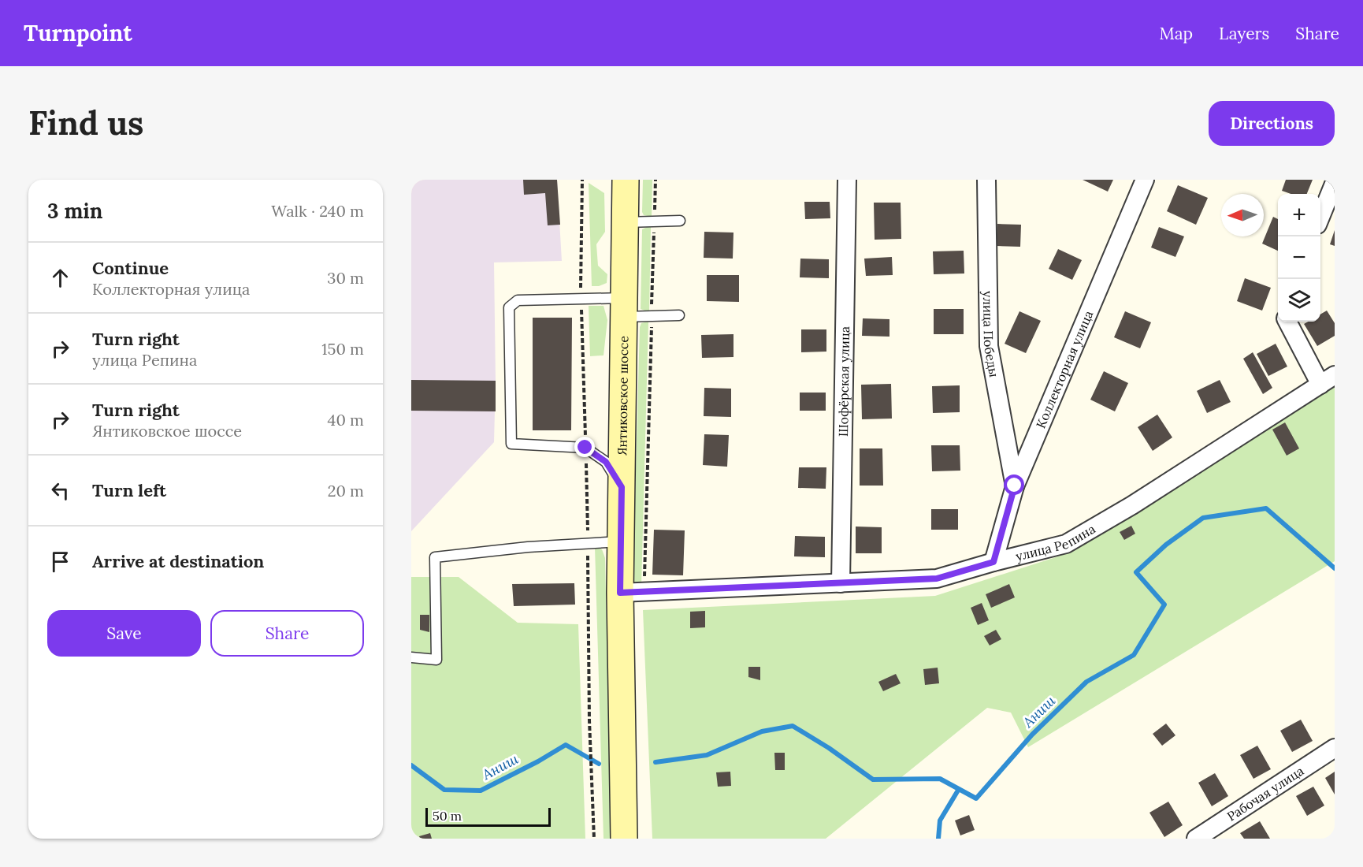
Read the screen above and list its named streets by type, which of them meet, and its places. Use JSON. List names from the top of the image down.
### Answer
{
  "streets": {
    "main road": ["Янтиковское шоссе"],
    "street": [
      "улица Победы",
      "Коллекторная улица",
      "Шофёрская улица",
      "улица Репина",
      "Рабочая улица"
    ]
  },
  "crossings": [
    ["улица Победы", "Коллекторная улица"],
    ["Коллекторная улица", "улица Репина"],
    ["Шофёрская улица", "улица Репина"],
    ["Янтиковское шоссе", "улица Репина"]
  ],
  "water": ["Аниш"],
  "scale_bar": "50 m",
  "north": "left",
  "page": {
    "header": "Turnpoint",
    "nav": ["Map", "Layers", "Share"],
    "buttons": [
      "Directions",
      ["Save", "Share"]
    ],
    "title": "Find us",
    "heading": ["3 min", "Walk · 240 m"],
    "map_buttons": ["+", "−"],
    "list": [
      ["Continue", "Коллекторная улица", "30 m"],
      ["Turn right", "улица Репина", "150 m"],
      ["Turn right", "Янтиковское шоссе", "40 m"],
      ["Turn left", "20 m"],
      "Arrive at destination"
    ],
    "scale": "50 m"
  }
}
